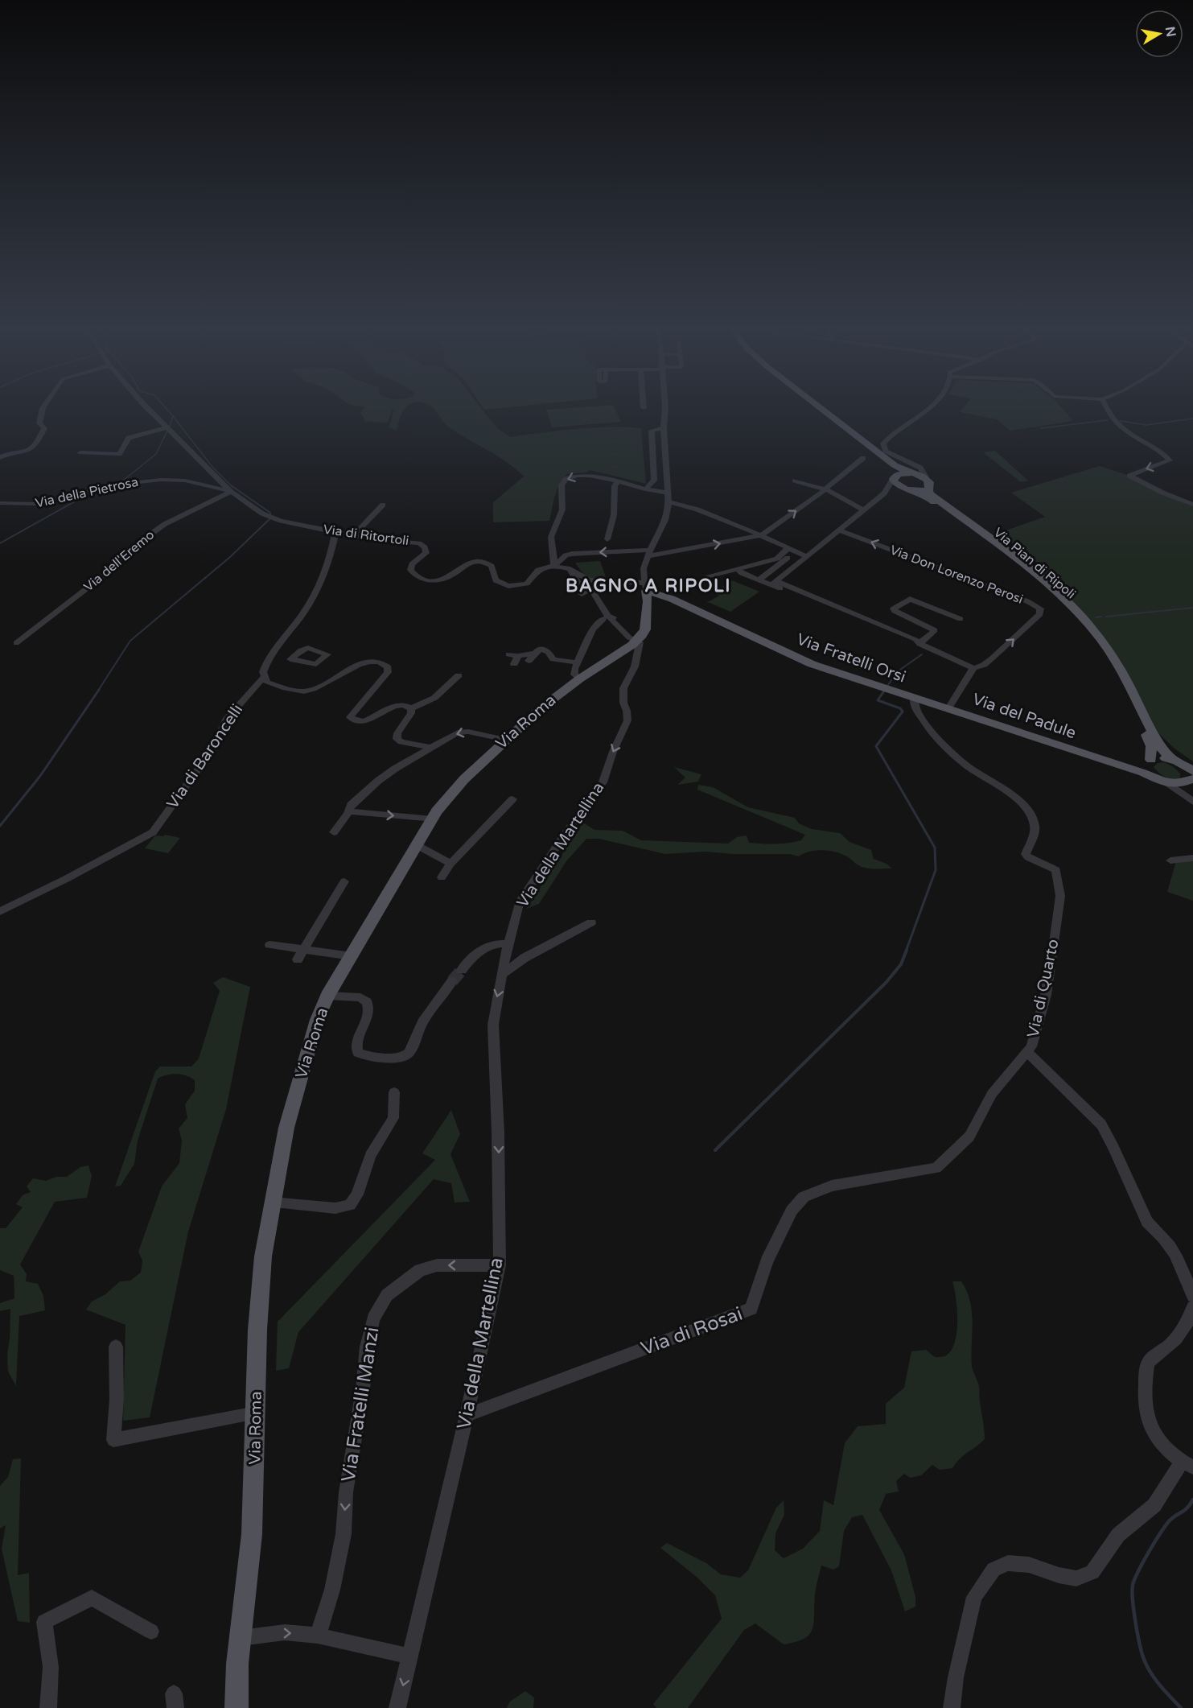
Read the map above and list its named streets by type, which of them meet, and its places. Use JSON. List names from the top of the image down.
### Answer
{
  "streets": {
    "main road": [
      "Via Pian di Ripoli",
      "Via Fratelli Orsi",
      "Via del Padule",
      "Via Roma"
    ],
    "street": [
      "Via della Pietrosa",
      "Via di Ritortoli",
      "Via dell'Eremo",
      "Via Don Lorenzo Perosi",
      "Via di Baroncelli",
      "Via della Martellina",
      "Via di Quarto",
      "Via di Rosai",
      "Via Fratelli Manzi"
    ]
  },
  "crossings": [
    ["Via della Pietrosa", "Via di Ritortoli"],
    ["Via della Pietrosa", "Via dell'Eremo"],
    ["Via di Ritortoli", "Via dell'Eremo"],
    ["Via di Ritortoli", "Via di Baroncelli"],
    ["Via Pian di Ripoli", "Via del Padule"],
    ["Via Fratelli Orsi", "Via del Padule"],
    ["Via Fratelli Orsi", "Via di Quarto"],
    ["Via del Padule", "Via di Quarto"],
    ["Via Roma", "Via della Martellina"],
    ["Via della Martellina", "Via di Rosai"],
    ["Via della Martellina", "Via Fratelli Manzi"],
    ["Via di Quarto", "Via di Rosai"]
  ],
  "one_way": ["Via della Martellina", "Via Fratelli Manzi"],
  "districts": ["BAGNO A RIPOLI"],
  "north": "right"
}
